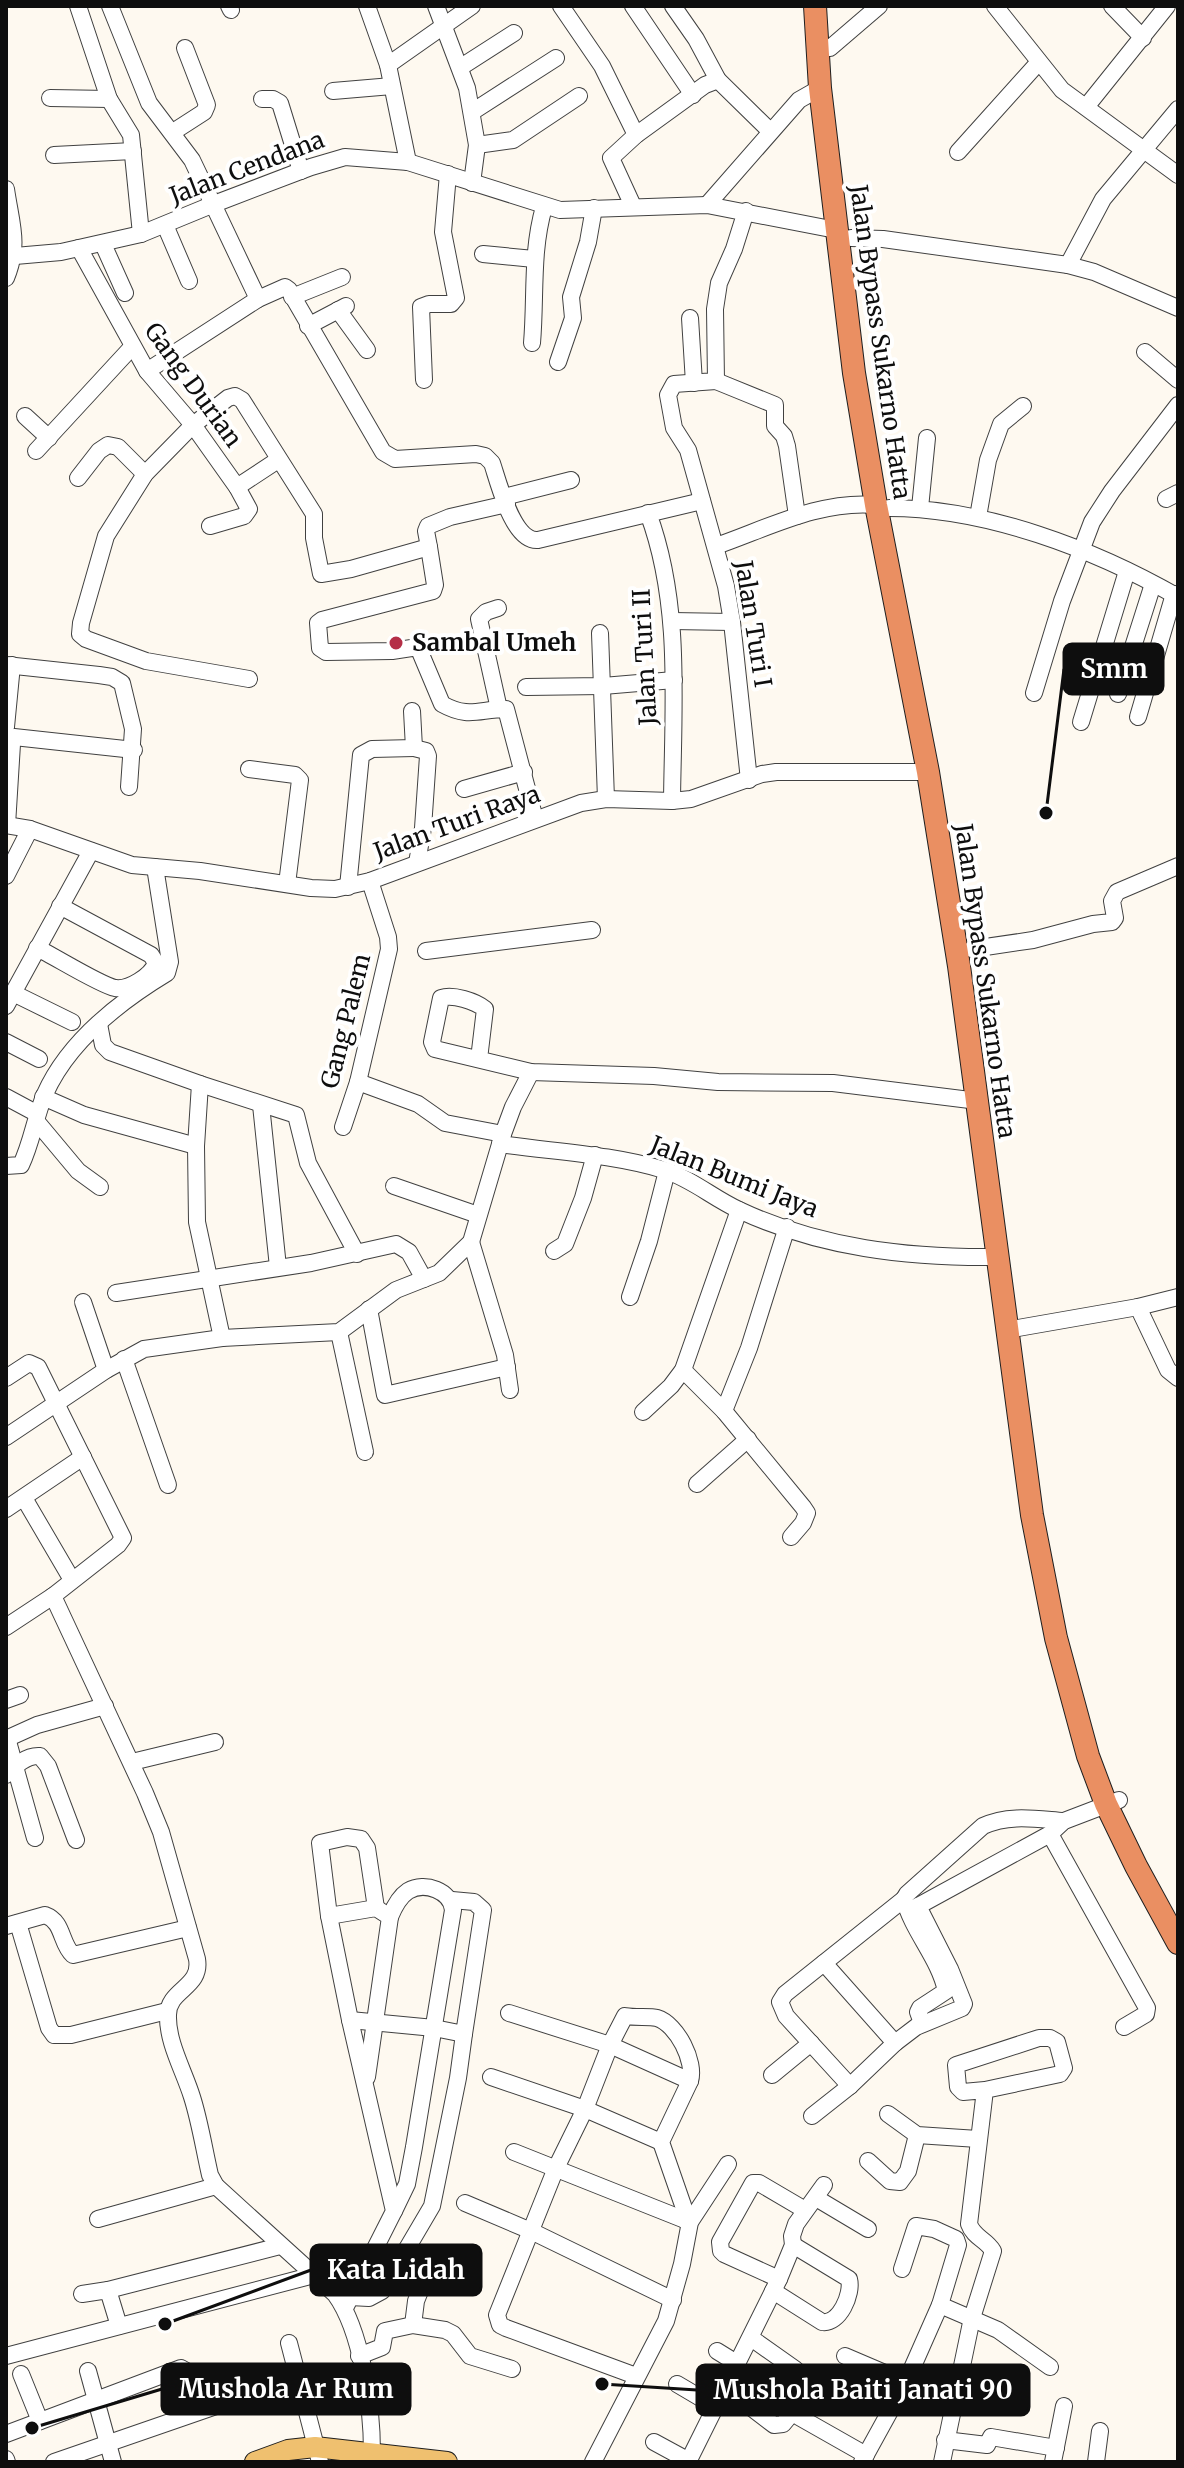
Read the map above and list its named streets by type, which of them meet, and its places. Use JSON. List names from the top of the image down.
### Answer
{
  "streets": {
    "highway": ["Jalan Bypass Sukarno Hatta"],
    "street": [
      "Jalan Cendana",
      "Gang Durian",
      "Jalan Turi I",
      "Jalan Turi II",
      "Jalan Turi Raya",
      "Gang Palem",
      "Jalan Bumi Jaya"
    ]
  },
  "crossings": [
    ["Jalan Cendana", "Jalan Bypass Sukarno Hatta"],
    ["Jalan Cendana", "Gang Durian"],
    ["Jalan Bypass Sukarno Hatta", "Jalan Turi I"],
    ["Jalan Bypass Sukarno Hatta", "Jalan Turi Raya"],
    ["Jalan Bypass Sukarno Hatta", "Jalan Bumi Jaya"],
    ["Jalan Turi I", "Jalan Turi Raya"],
    ["Jalan Turi II", "Jalan Turi Raya"],
    ["Jalan Turi Raya", "Gang Palem"],
    ["Gang Palem", "Jalan Bumi Jaya"]
  ],
  "places": [
    "Sambal Umeh",
    "Smm",
    "Kata Lidah",
    "Mushola Baiti Janati 90",
    "Mushola Ar Rum"
  ]
}
